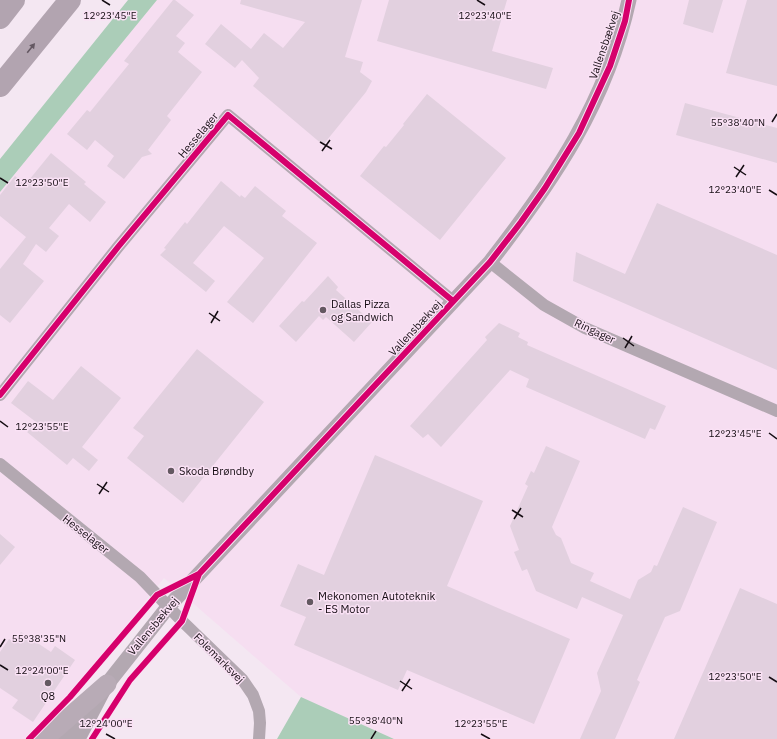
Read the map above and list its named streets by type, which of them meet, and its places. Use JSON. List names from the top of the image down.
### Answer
{
  "streets": {
    "street": [
      "Vallensbækvej",
      "Hesselager",
      "Ringager",
      "Folemarksvej"
    ]
  },
  "crossings": [
    ["Vallensbækvej", "Hesselager"],
    ["Vallensbækvej", "Ringager"],
    ["Vallensbækvej", "Folemarksvej"],
    ["Hesselager", "Folemarksvej"]
  ],
  "places": [
    "Dallas Pizza og Sandwich",
    "Skoda Brøndby",
    "Mekonomen Autoteknik - ES Motor",
    "Q8"
  ],
  "coordinates": [
    "12°23'45\"E",
    "12°23'40\"E",
    "55°38'40\"N",
    "12°23'50\"E",
    "12°23'55\"E",
    "55°38'35\"N",
    "12°24'00\"E"
  ]
}
